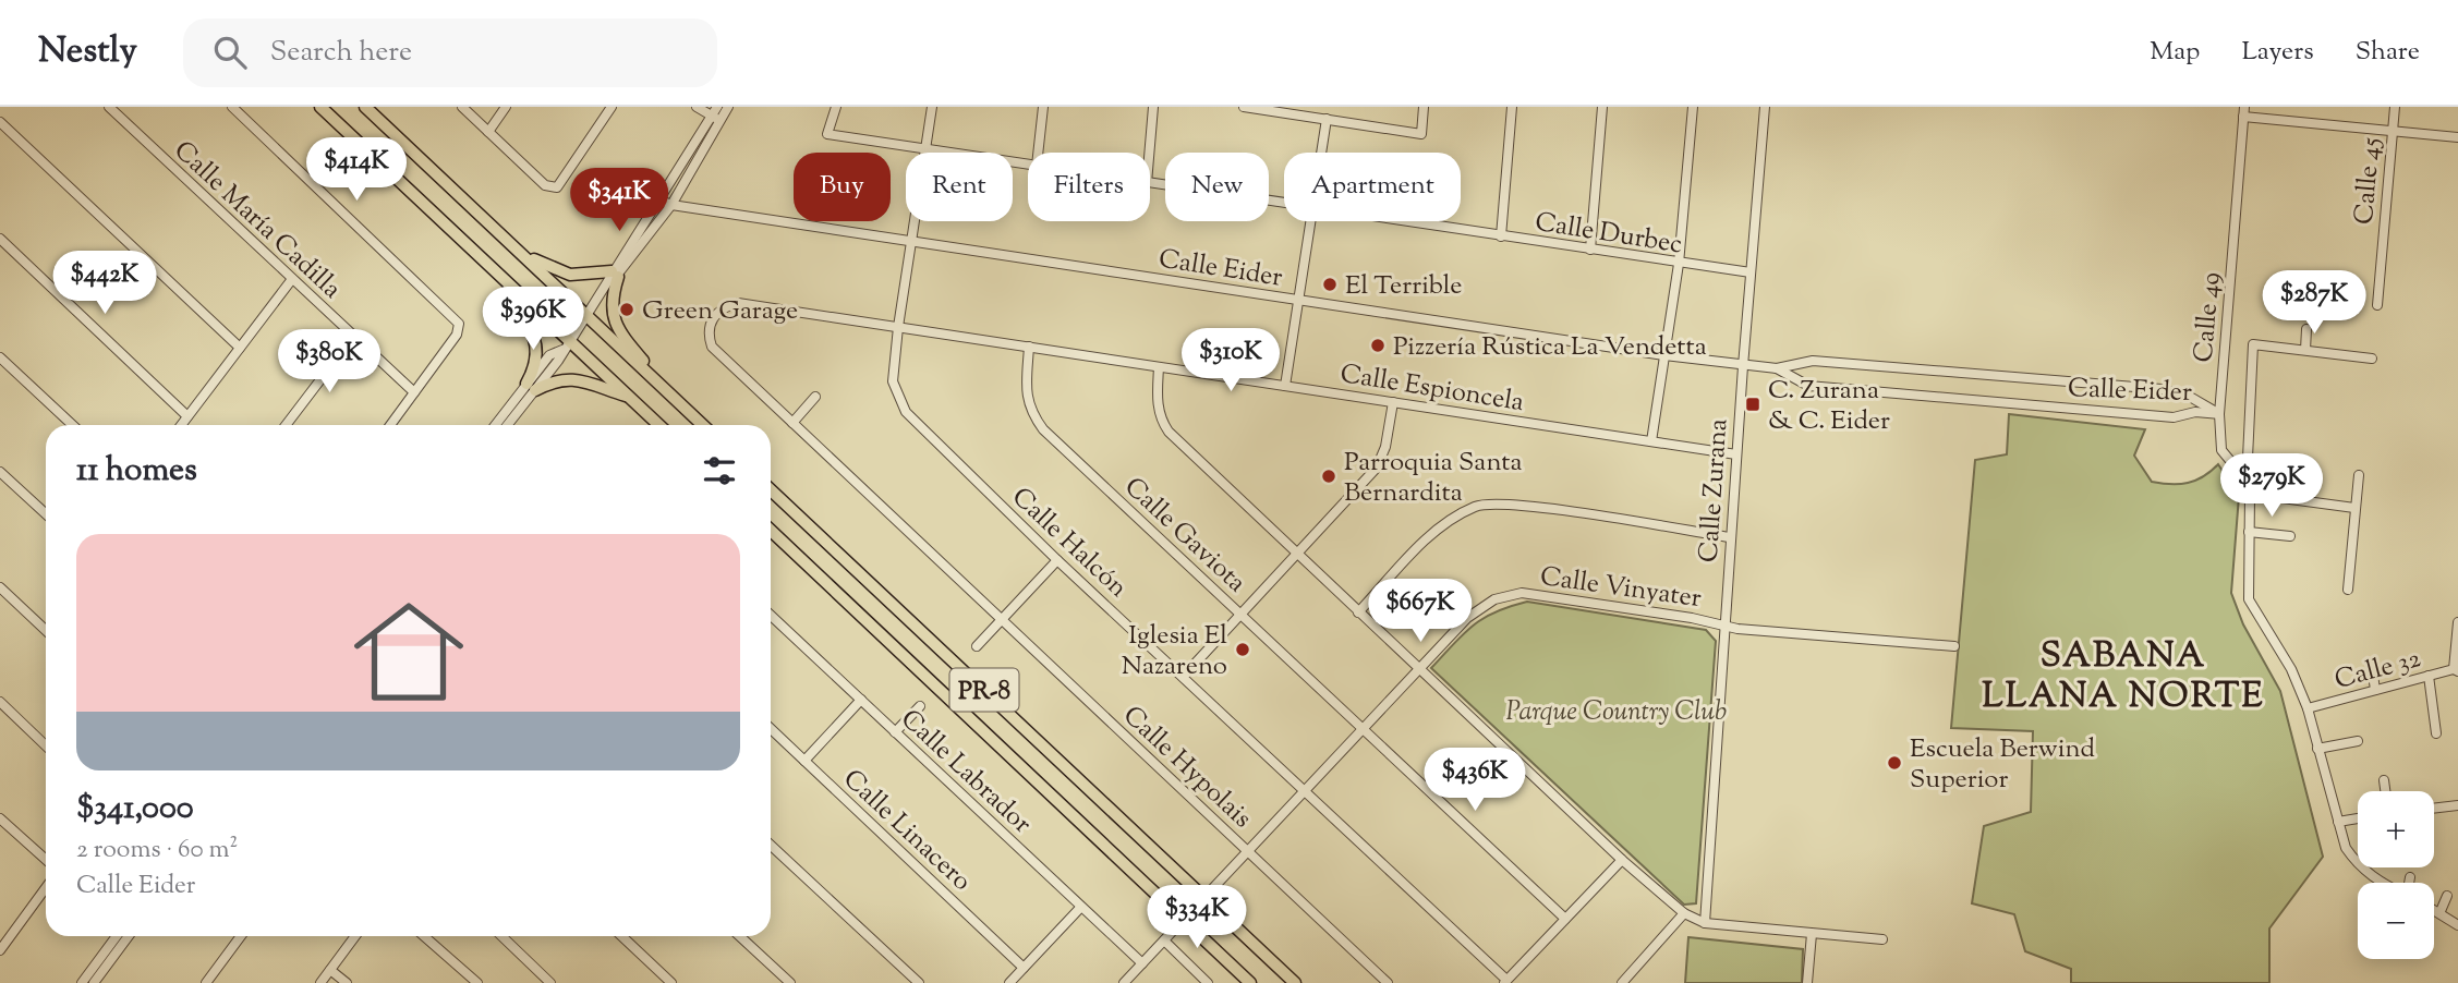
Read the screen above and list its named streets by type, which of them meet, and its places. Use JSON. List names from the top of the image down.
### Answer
{
  "streets": {
    "main road": ["PR-8"],
    "street": [
      "Calle 45",
      "Calle María Cadilla",
      "Calle Durbec",
      "Calle Eider",
      "Calle 49",
      "Calle Espioncela",
      "Calle Zurana",
      "Calle Gaviota",
      "Calle Halcón",
      "Calle Vinyater",
      "Calle 32",
      "Calle Hypolais",
      "Calle Labrador",
      "Calle Linacero"
    ]
  },
  "crossings": [
    ["Calle Durbec", "Calle Zurana"],
    ["Calle Durbec", "Calle Halcón"],
    ["Calle Eider", "Calle 49"],
    ["Calle Eider", "Calle Zurana"],
    ["Calle Eider", "Calle Halcón"],
    ["Calle 49", "Calle 32"],
    ["Calle Espioncela", "Calle Zurana"],
    ["Calle Espioncela", "Calle Gaviota"],
    ["Calle Espioncela", "Calle Halcón"],
    ["Calle Espioncela", "Calle Hypolais"],
    ["Calle Zurana", "Calle Vinyater"],
    ["Calle Gaviota", "Calle Vinyater"],
    ["Calle Halcón", "Calle Vinyater"],
    ["Calle Vinyater", "PR-8"],
    ["Calle Vinyater", "Calle Hypolais"],
    ["Calle Vinyater", "Calle Labrador"]
  ],
  "districts": ["SABANA LLANA NORTE"],
  "parks": ["Parque Country Club"],
  "places": {
    "other": [
      "El Terrible",
      "Green Garage",
      "Pizzería Rústica La Vendetta",
      "Parroquia Santa Bernardita",
      "Iglesia El Nazareno",
      "Escuela Berwind Superior"
    ],
    "transit": ["C. Zurana & C. Eider"]
  },
  "page": {
    "header": "Nestly",
    "search": "Search here",
    "nav": ["Map", "Layers", "Share"],
    "price": [
      "$414K",
      "$341K",
      "$442K",
      "$287K",
      "$396K",
      "$310K",
      "$380K",
      "$279K",
      "$667K",
      "$436K",
      "$334K"
    ],
    "chip": [
      "Buy",
      "Rent",
      "Filters",
      "New",
      "Apartment"
    ],
    "heading": "11 homes",
    "list": [
      {
        "name": "$341,000",
        "note": "2 rooms · 60 m² · Calle Eider"
      }
    ],
    "map_buttons": ["+", "−"]
  }
}
